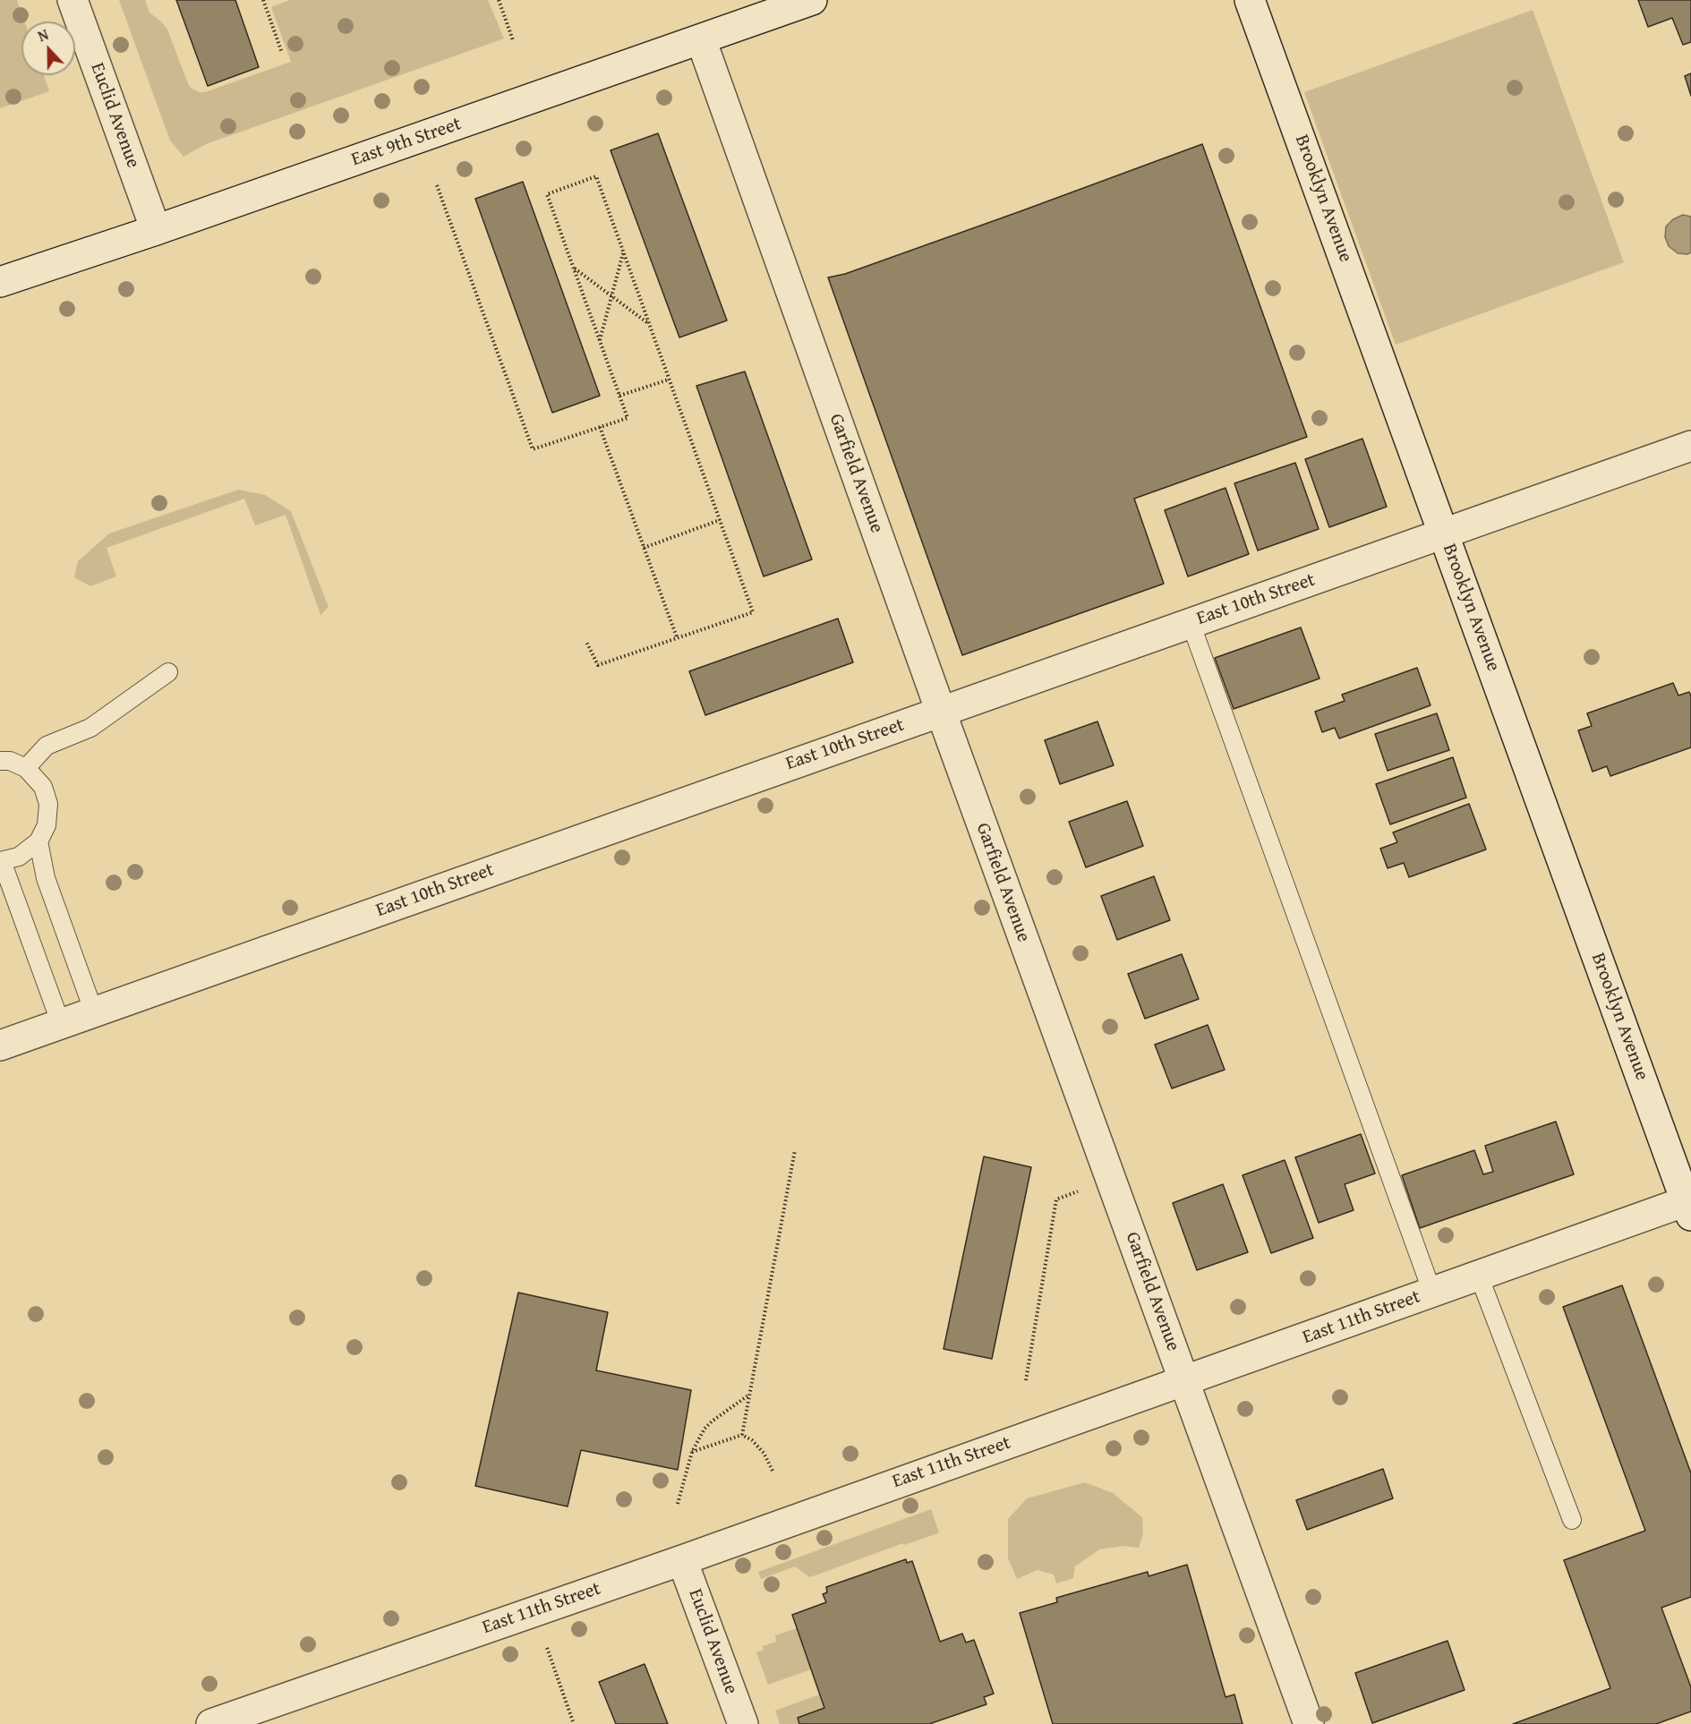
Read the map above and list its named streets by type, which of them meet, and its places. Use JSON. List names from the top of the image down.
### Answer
{
  "streets": {
    "street": [
      "Euclid Avenue",
      "East 9th Street",
      "Brooklyn Avenue",
      "Garfield Avenue",
      "East 10th Street",
      "East 11th Street"
    ]
  },
  "crossings": [
    ["Euclid Avenue", "East 9th Street"],
    ["Euclid Avenue", "East 11th Street"],
    ["East 9th Street", "Garfield Avenue"],
    ["Brooklyn Avenue", "East 10th Street"],
    ["Brooklyn Avenue", "East 11th Street"],
    ["Garfield Avenue", "East 10th Street"],
    ["Garfield Avenue", "East 11th Street"]
  ],
  "north": "top"
}
